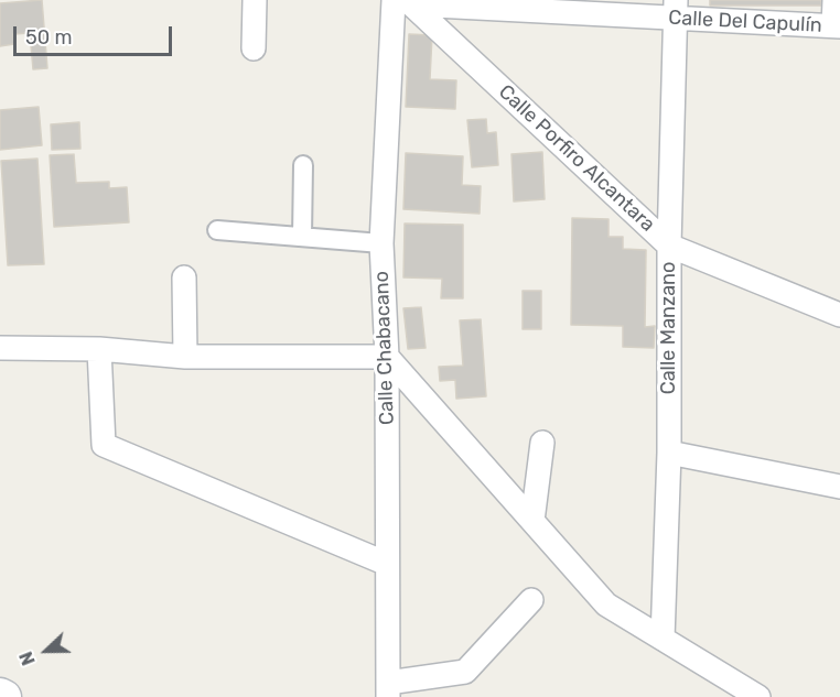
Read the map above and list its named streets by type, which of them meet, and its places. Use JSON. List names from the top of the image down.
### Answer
{
  "streets": {
    "street": [
      "Calle Del Capulín",
      "Calle Porfiro Alcantara",
      "Calle Manzano",
      "Calle Chabacano"
    ]
  },
  "crossings": [
    ["Calle Del Capulín", "Calle Porfiro Alcantara"],
    ["Calle Del Capulín", "Calle Manzano"],
    ["Calle Del Capulín", "Calle Chabacano"],
    ["Calle Porfiro Alcantara", "Calle Manzano"],
    ["Calle Porfiro Alcantara", "Calle Chabacano"]
  ],
  "scale_bar": "50 m",
  "north": "left"
}
